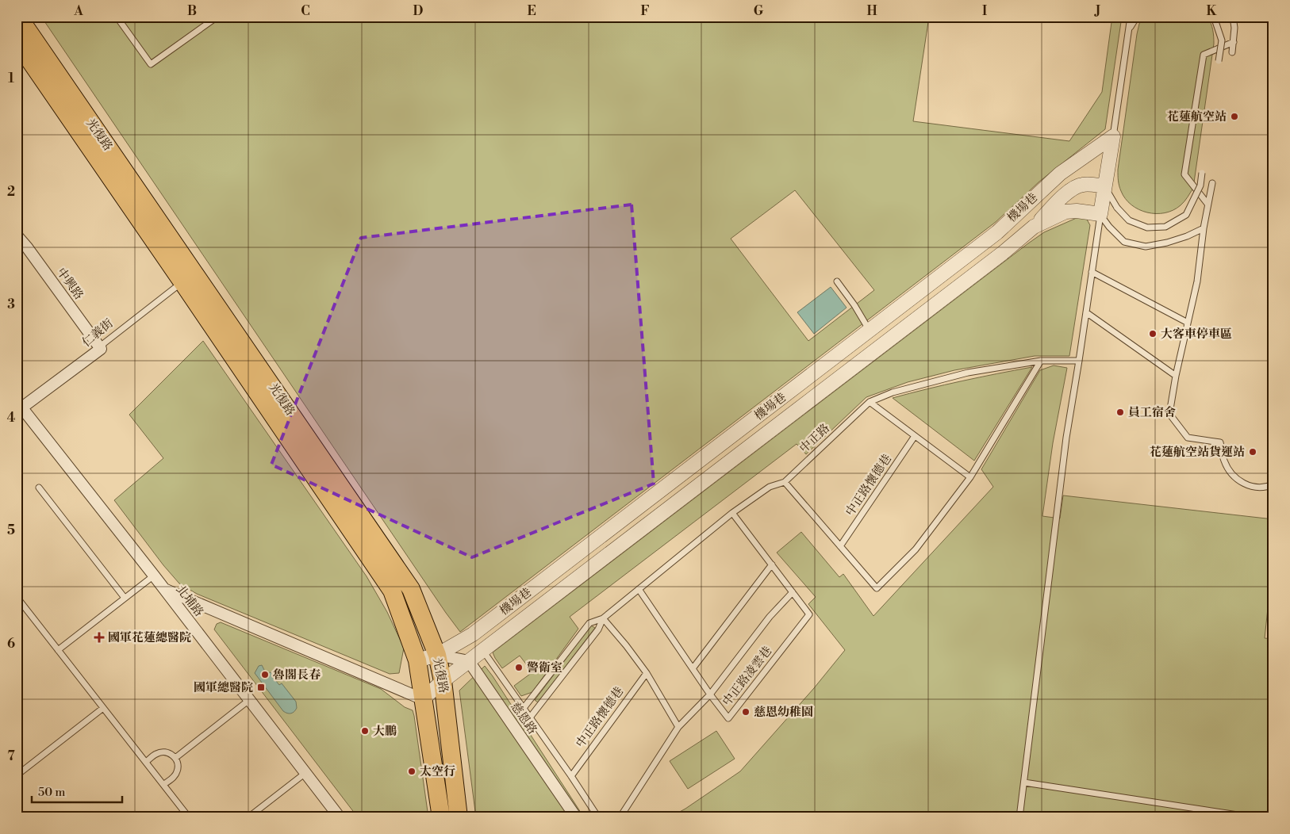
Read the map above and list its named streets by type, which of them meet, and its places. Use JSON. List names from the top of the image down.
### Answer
{
  "streets": {
    "main road": ["光復路"],
    "street": [
      "機場巷",
      "中興路",
      "仁義街",
      "北埔路",
      "慈恩路"
    ],
    "lane": ["中正路", "中正路懷德巷", "中正路凌雲巷"]
  },
  "crossings": [
    ["光復路", "機場巷"],
    ["光復路", "仁義街"],
    ["機場巷", "慈恩路"],
    ["中興路", "仁義街"],
    ["仁義街", "北埔路"]
  ],
  "places": {
    "other": [
      "花蓮航空站",
      "大客車停車區",
      "員工宿舍",
      "花蓮航空站貨運站",
      "警衛室",
      "魯閣長春",
      "慈恩幼稚園",
      "大鵬",
      "太空行"
    ],
    "health": ["國軍花蓮總醫院"],
    "transit": ["國軍總醫院"]
  },
  "scale_bar": "50 m",
  "grid": {
    "columns": [
      "A",
      "B",
      "C",
      "D",
      "E",
      "F",
      "G",
      "H",
      "I",
      "J",
      "K"
    ],
    "rows": [
      "1",
      "2",
      "3",
      "4",
      "5",
      "6",
      "7"
    ]
  }
}
